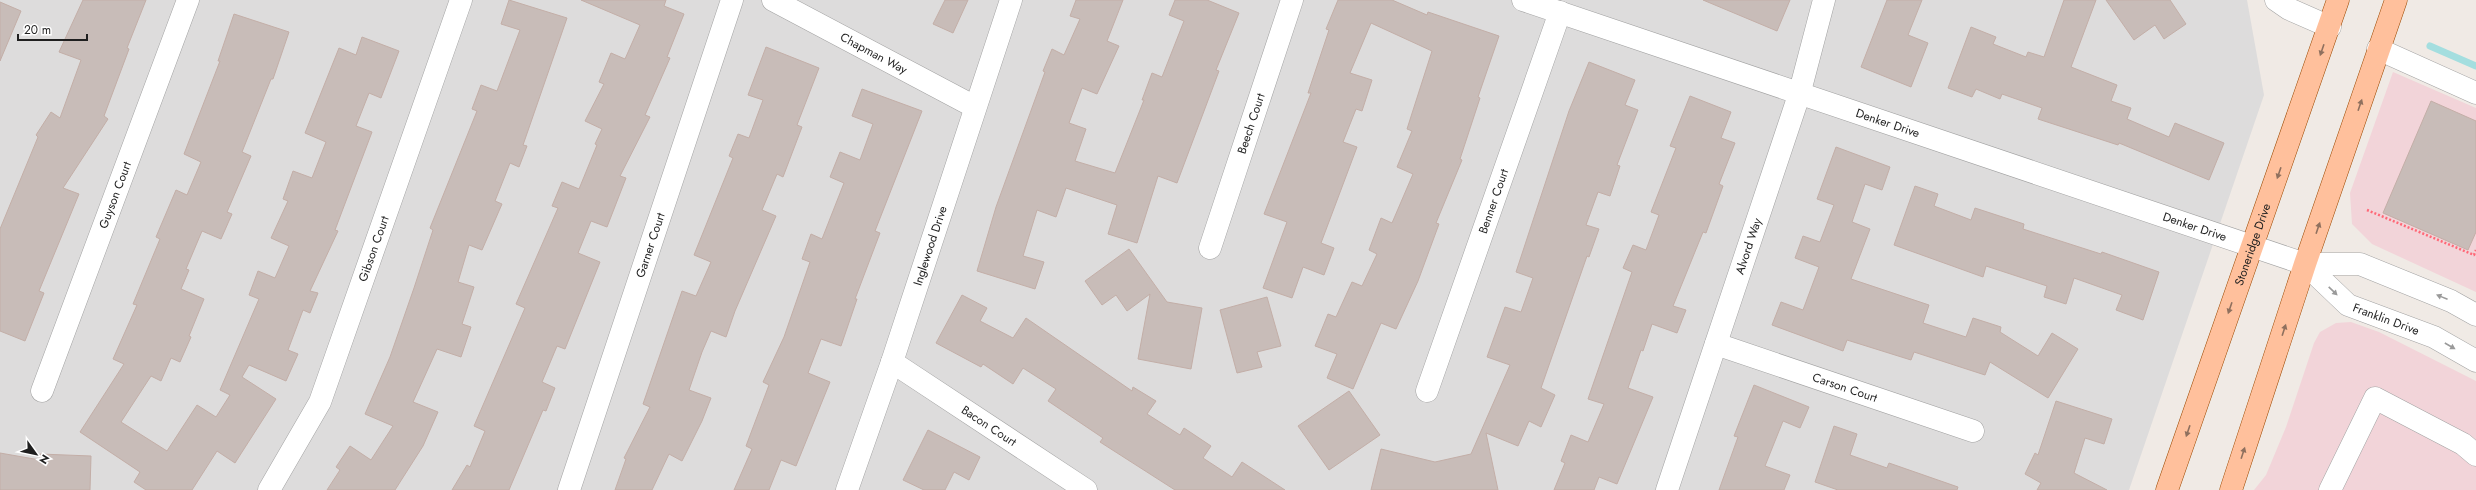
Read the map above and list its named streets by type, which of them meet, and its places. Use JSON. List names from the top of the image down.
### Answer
{
  "streets": {
    "main road": ["Stoneridge Drive"],
    "street": [
      "Chapman Way",
      "Beech Court",
      "Denker Drive",
      "Guyson Court",
      "Benner Court",
      "Garner Court",
      "Inglewood Drive",
      "Alvord Way",
      "Gibson Court",
      "Franklin Drive",
      "Carson Court",
      "Bacon Court"
    ]
  },
  "crossings": [
    ["Chapman Way", "Inglewood Drive"],
    ["Denker Drive", "Benner Court"],
    ["Denker Drive", "Stoneridge Drive"],
    ["Denker Drive", "Alvord Way"],
    ["Denker Drive", "Franklin Drive"],
    ["Inglewood Drive", "Bacon Court"],
    ["Stoneridge Drive", "Franklin Drive"],
    ["Alvord Way", "Carson Court"]
  ],
  "scale_bar": "20 m",
  "north": "bottom right"
}
